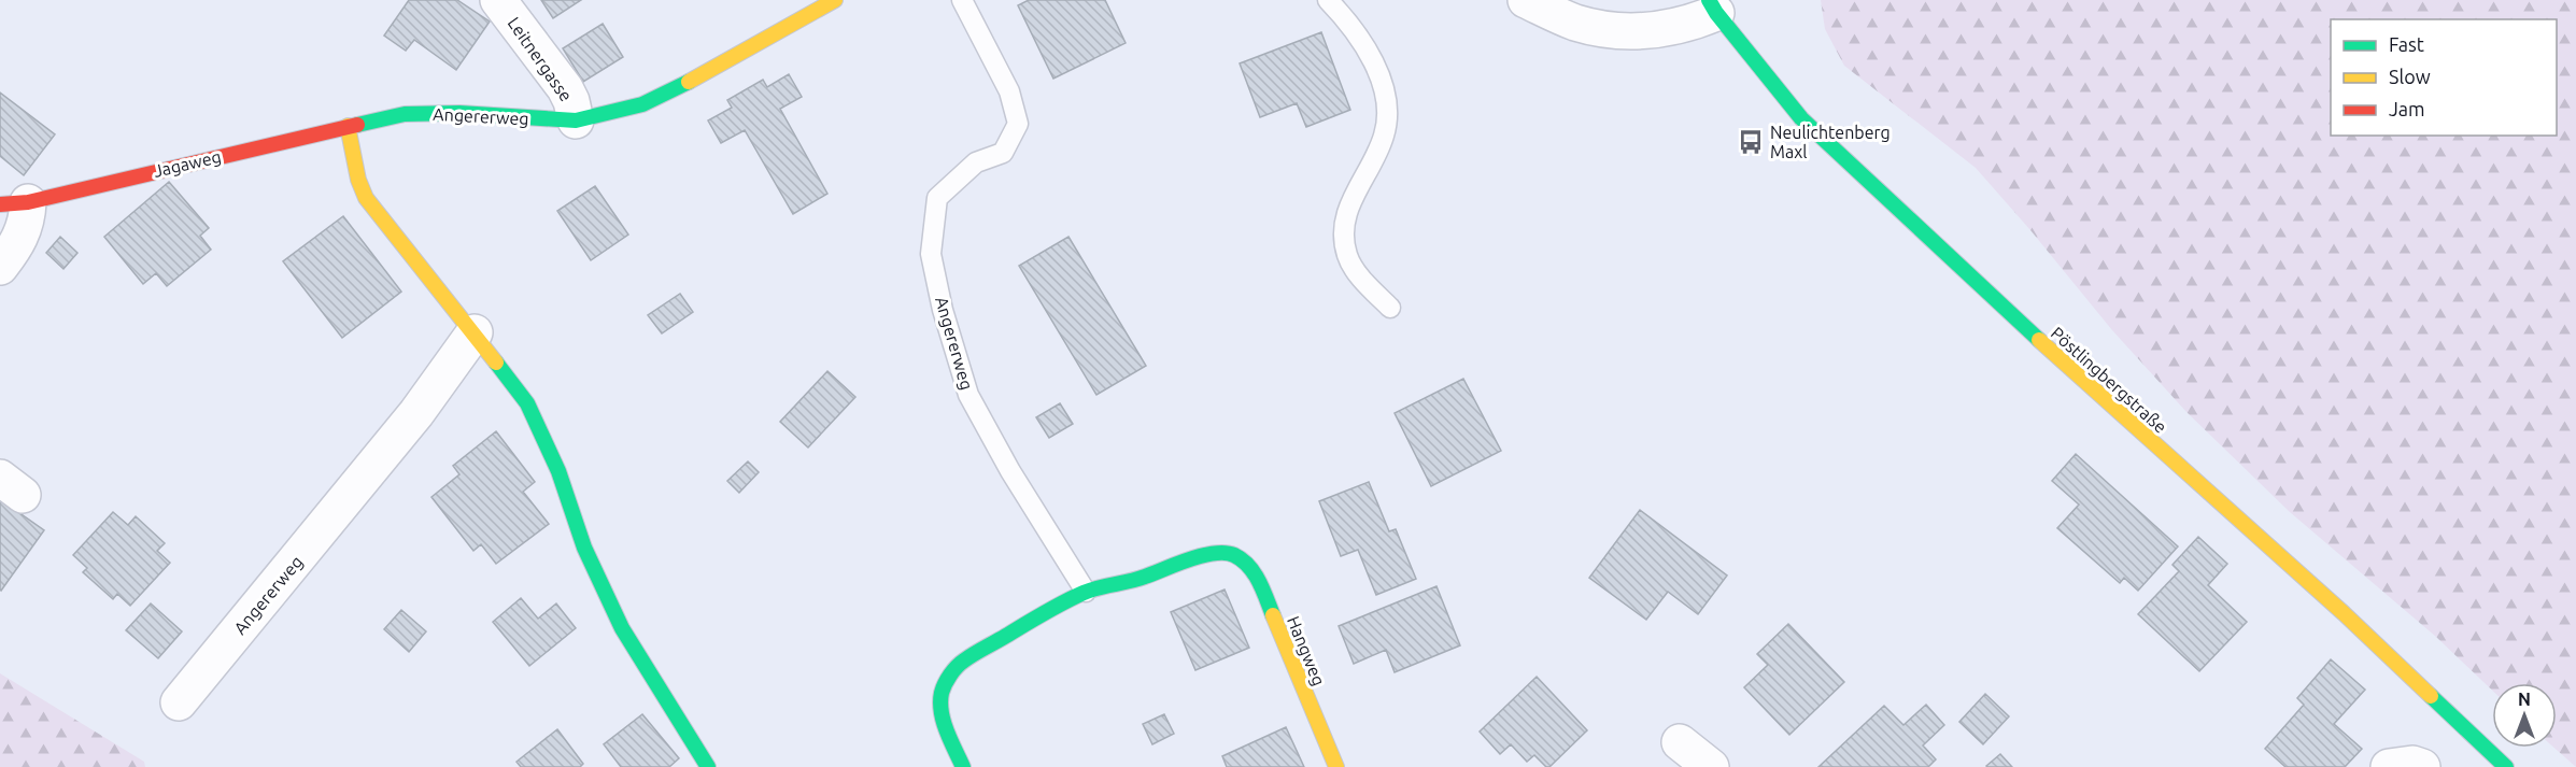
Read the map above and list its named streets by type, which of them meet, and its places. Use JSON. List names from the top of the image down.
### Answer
{
  "streets": {
    "street": [
      "Leitnergasse",
      "Angererweg",
      "Jagaweg",
      "Pöstlingbergstraße",
      "Hangweg"
    ]
  },
  "crossings": [
    ["Leitnergasse", "Angererweg"],
    ["Angererweg", "Jagaweg"],
    ["Angererweg", "Hangweg"]
  ],
  "places": {
    "bus stop": ["Neulichtenberg Maxl"]
  },
  "legend": ["Fast", "Slow", "Jam"],
  "north": "top"
}
